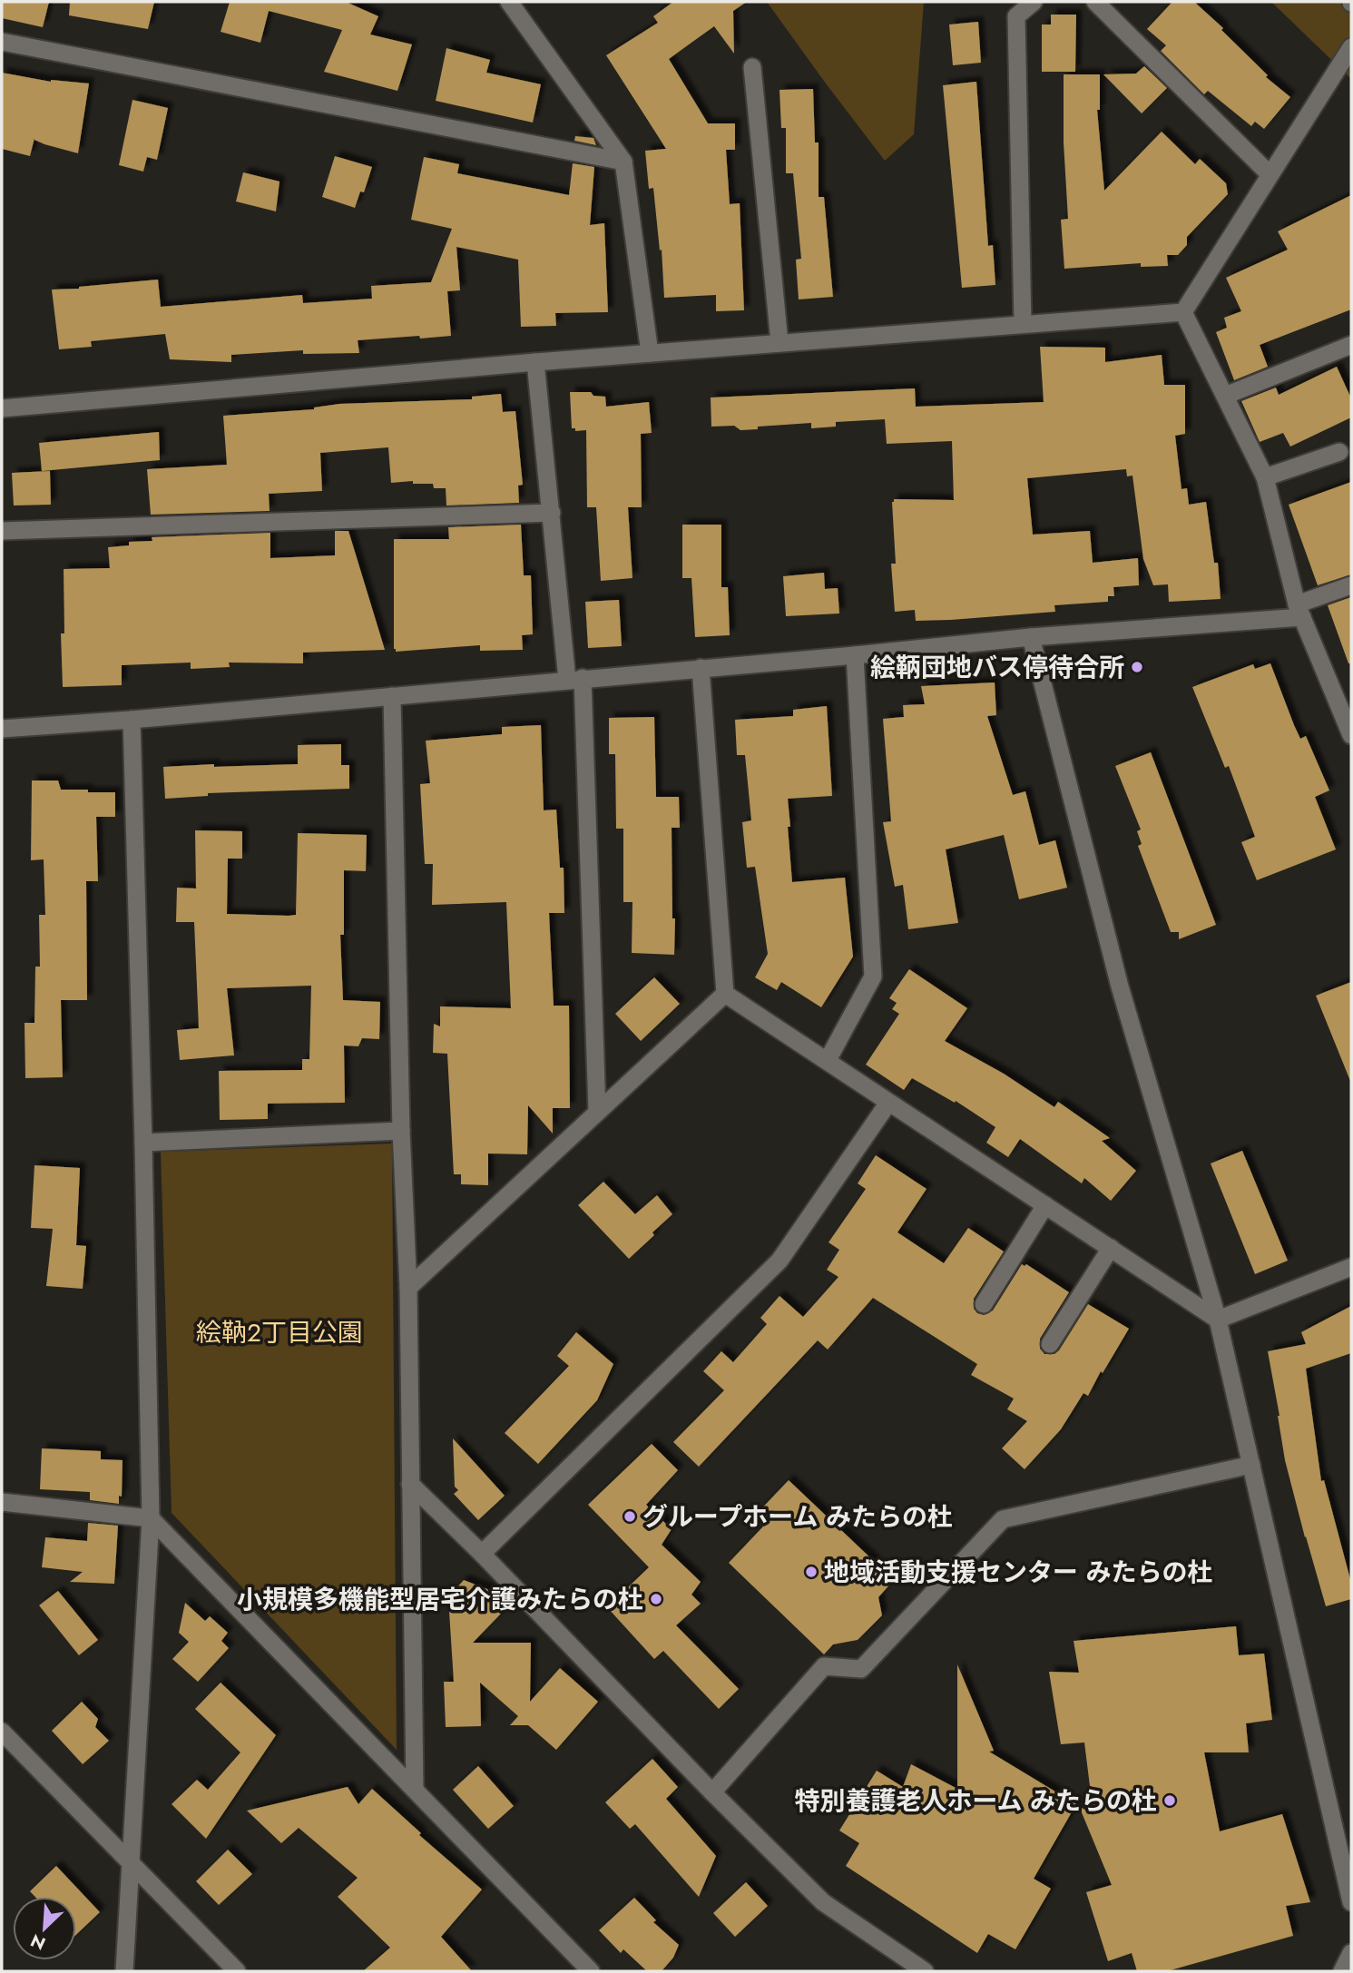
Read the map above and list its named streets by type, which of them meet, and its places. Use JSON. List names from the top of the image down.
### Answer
{
  "parks": ["絵靹2丁目公園"],
  "places": [
    "絵鞆団地バス停待合所",
    "グループホーム みたらの杜",
    "地域活動支援センター みたらの杜",
    "小規模多機能型居宅介護みたらの杜",
    "特別養護老人ホーム みたらの杜"
  ],
  "north": "bottom left"
}
